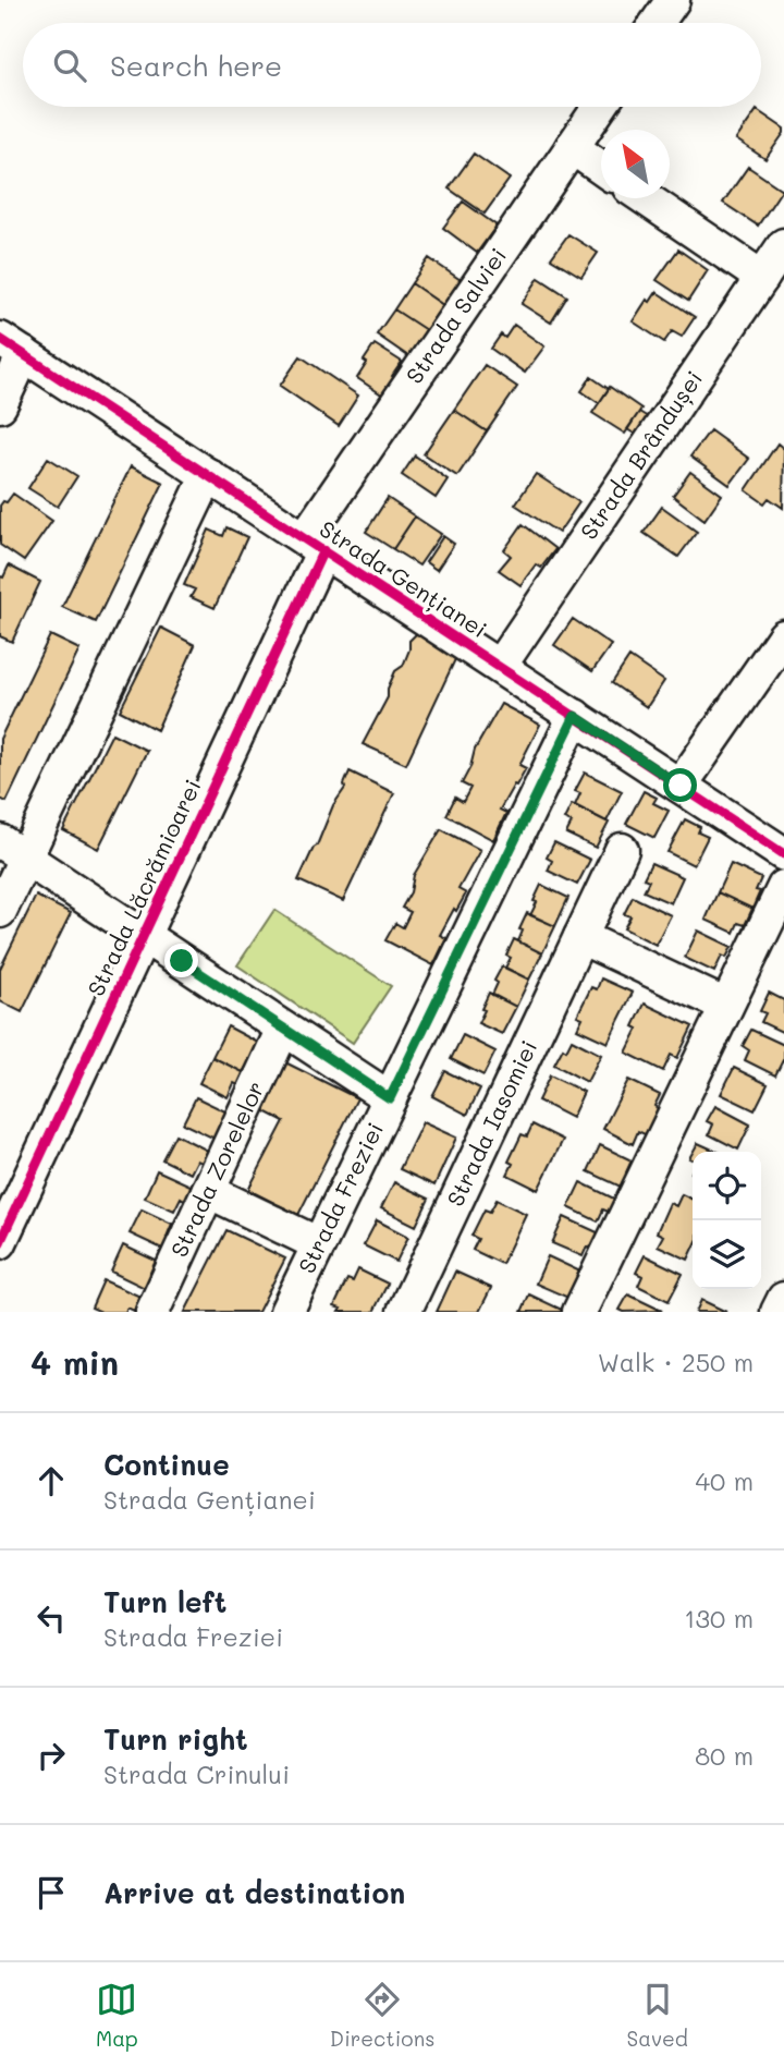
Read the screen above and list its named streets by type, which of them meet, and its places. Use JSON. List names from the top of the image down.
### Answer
{
  "streets": {
    "street": [
      "Strada Salviei",
      "Strada Brândușei",
      "Strada Gențianei",
      "Strada Lăcrămioarei",
      "Strada Iasomiei",
      "Strada Zorelelor",
      "Strada Freziei"
    ]
  },
  "crossings": [
    ["Strada Salviei", "Strada Gențianei"],
    ["Strada Salviei", "Strada Lăcrămioarei"],
    ["Strada Brândușei", "Strada Gențianei"],
    ["Strada Gențianei", "Strada Lăcrămioarei"],
    ["Strada Gențianei", "Strada Freziei"]
  ],
  "north": "top left",
  "page": {
    "search": "Search here",
    "heading": ["4 min", "Walk · 250 m"],
    "list": [
      ["Continue", "Strada Gențianei", "40 m"],
      ["Turn left", "Strada Freziei", "130 m"],
      ["Turn right", "Strada Crinului", "80 m"],
      "Arrive at destination"
    ],
    "nav": ["Map", "Directions", "Saved"]
  }
}
